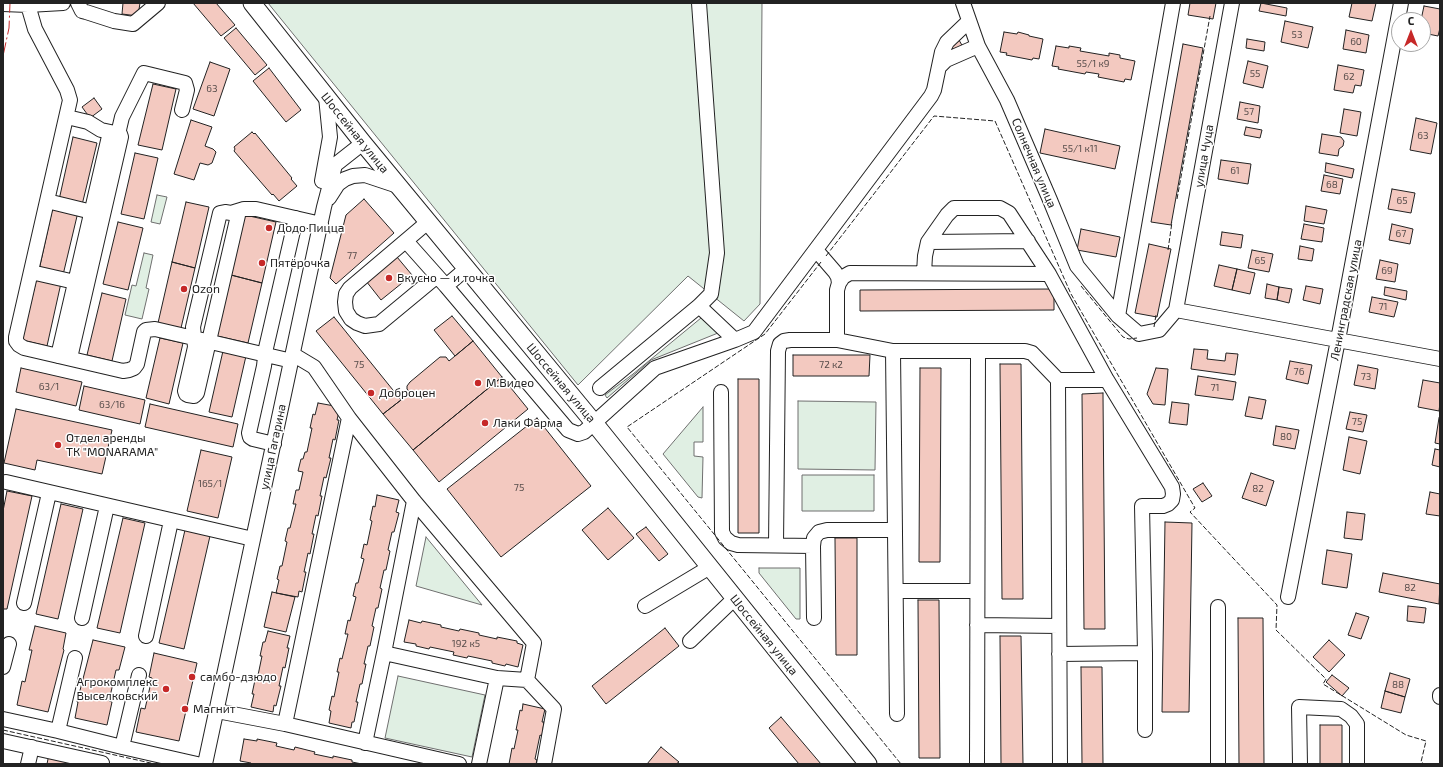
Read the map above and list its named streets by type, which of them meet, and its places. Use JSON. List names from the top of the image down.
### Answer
{
  "streets": {
    "main road": ["Шоссейная улица"],
    "street": [
      "улица Чуца",
      "Солнечная улица",
      "Ленинградская улица",
      "улица Гагарина"
    ]
  },
  "crossings": [
    ["Шоссейная улица", "улица Гагарина"],
    ["улица Чуца", "Солнечная улица"]
  ],
  "places": [
    "Додо Пицца",
    "Пятёрочка",
    "Вкусно — и точка",
    "Ozon",
    "М.Видео",
    "Доброцен",
    "Лаки Фарма",
    "Отдел аренды ТК \"MONARAMA\"",
    "самбо-дзюдо",
    "Агрокомплекс Выселковский",
    "Магнит"
  ],
  "house_numbers": [
    "53",
    "60",
    "55/1 к9",
    "55",
    "62",
    "63",
    "57",
    "63",
    "55/1 к11",
    "61",
    "68",
    "65",
    "67",
    "77",
    "65",
    "69",
    "71",
    "75",
    "72 к2",
    "76",
    "73",
    "63/1",
    "71",
    "63/16",
    "75",
    "80",
    "165/1",
    "75",
    "82",
    "82",
    "192 к5",
    "88"
  ],
  "north": "top"
}
